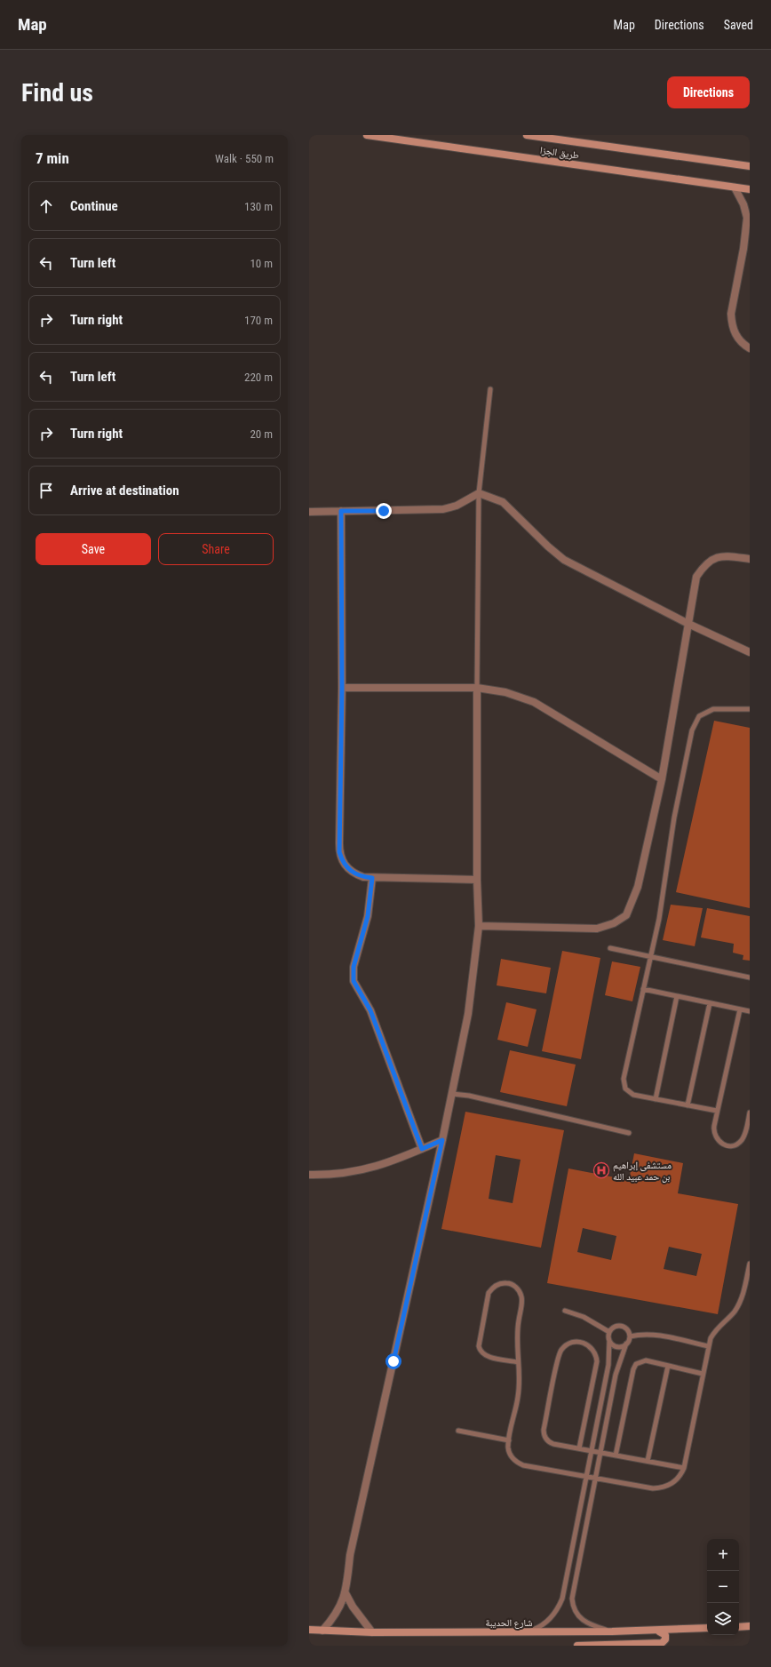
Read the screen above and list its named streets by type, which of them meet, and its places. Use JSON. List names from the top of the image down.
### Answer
{
  "streets": {
    "street": ["طريق الجزا", "شارع الحديبة"]
  },
  "places": {
    "hospital": ["مستشفى إبراهيم بن حمد عبيد الله"]
  },
  "page": {
    "header": "Map",
    "nav": ["Map", "Directions", "Saved"],
    "buttons": [
      "Directions",
      ["Save", "Share"]
    ],
    "title": "Find us",
    "heading": ["7 min", "Walk · 550 m"],
    "list": [
      ["Continue", "130 m"],
      ["Turn left", "10 m"],
      ["Turn right", "170 m"],
      ["Turn left", "220 m"],
      ["Turn right", "20 m"],
      "Arrive at destination"
    ],
    "map_buttons": ["+", "−"]
  }
}
